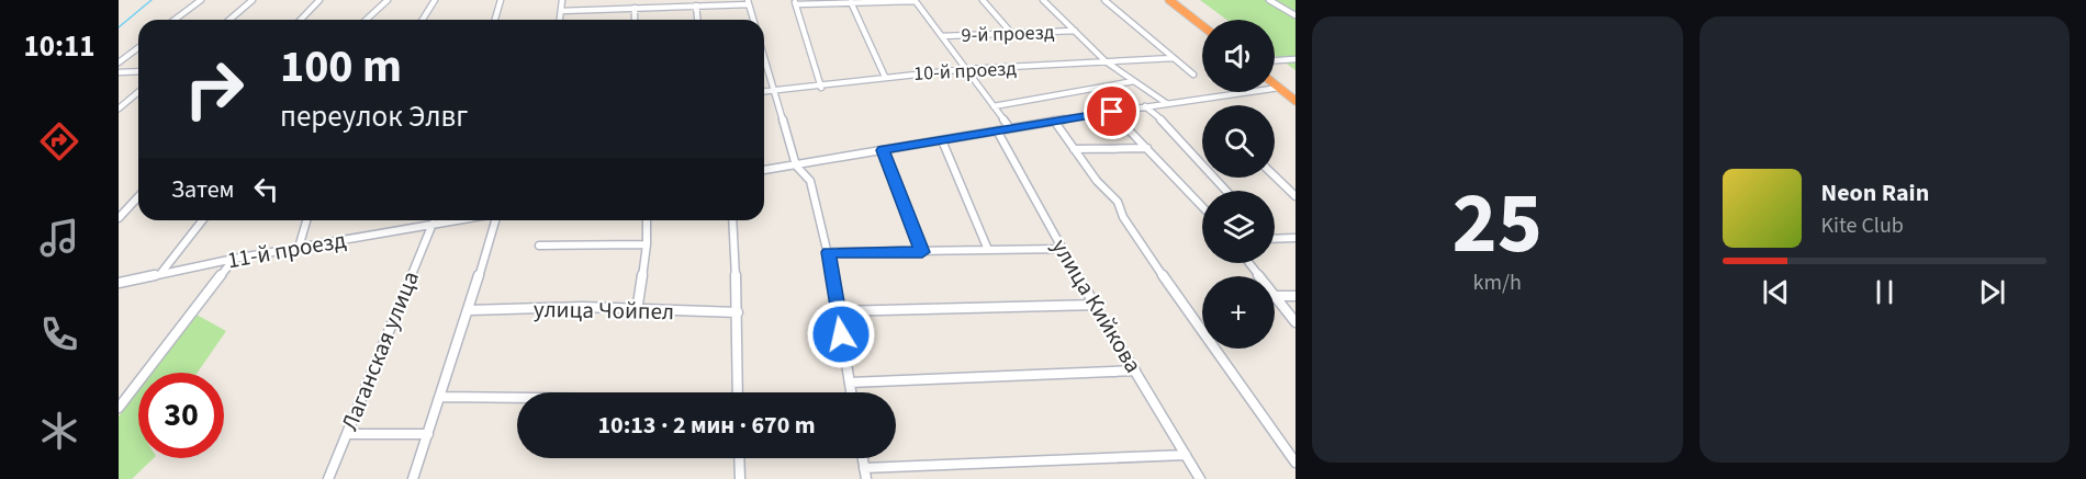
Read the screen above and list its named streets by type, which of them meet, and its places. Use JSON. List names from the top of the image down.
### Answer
{
  "streets": {
    "street": [
      "9-й проезд",
      "10-й проезд",
      "11-й проезд",
      "улица Кийкова",
      "улица Чойпел",
      "Лаганская улица"
    ]
  },
  "crossings": [
    ["11-й проезд", "Лаганская улица"]
  ],
  "page": {
    "tabs": "10:11",
    "tile": ["25", "km/h"],
    "map_buttons": "+",
    "turn": ["100 m", "переулок Элвг"],
    "then": "Затем",
    "song": ["Neon Rain", "Kite Club"],
    "limit": "30",
    "trip": "10:13 · 2 мин · 670 m"
  }
}
